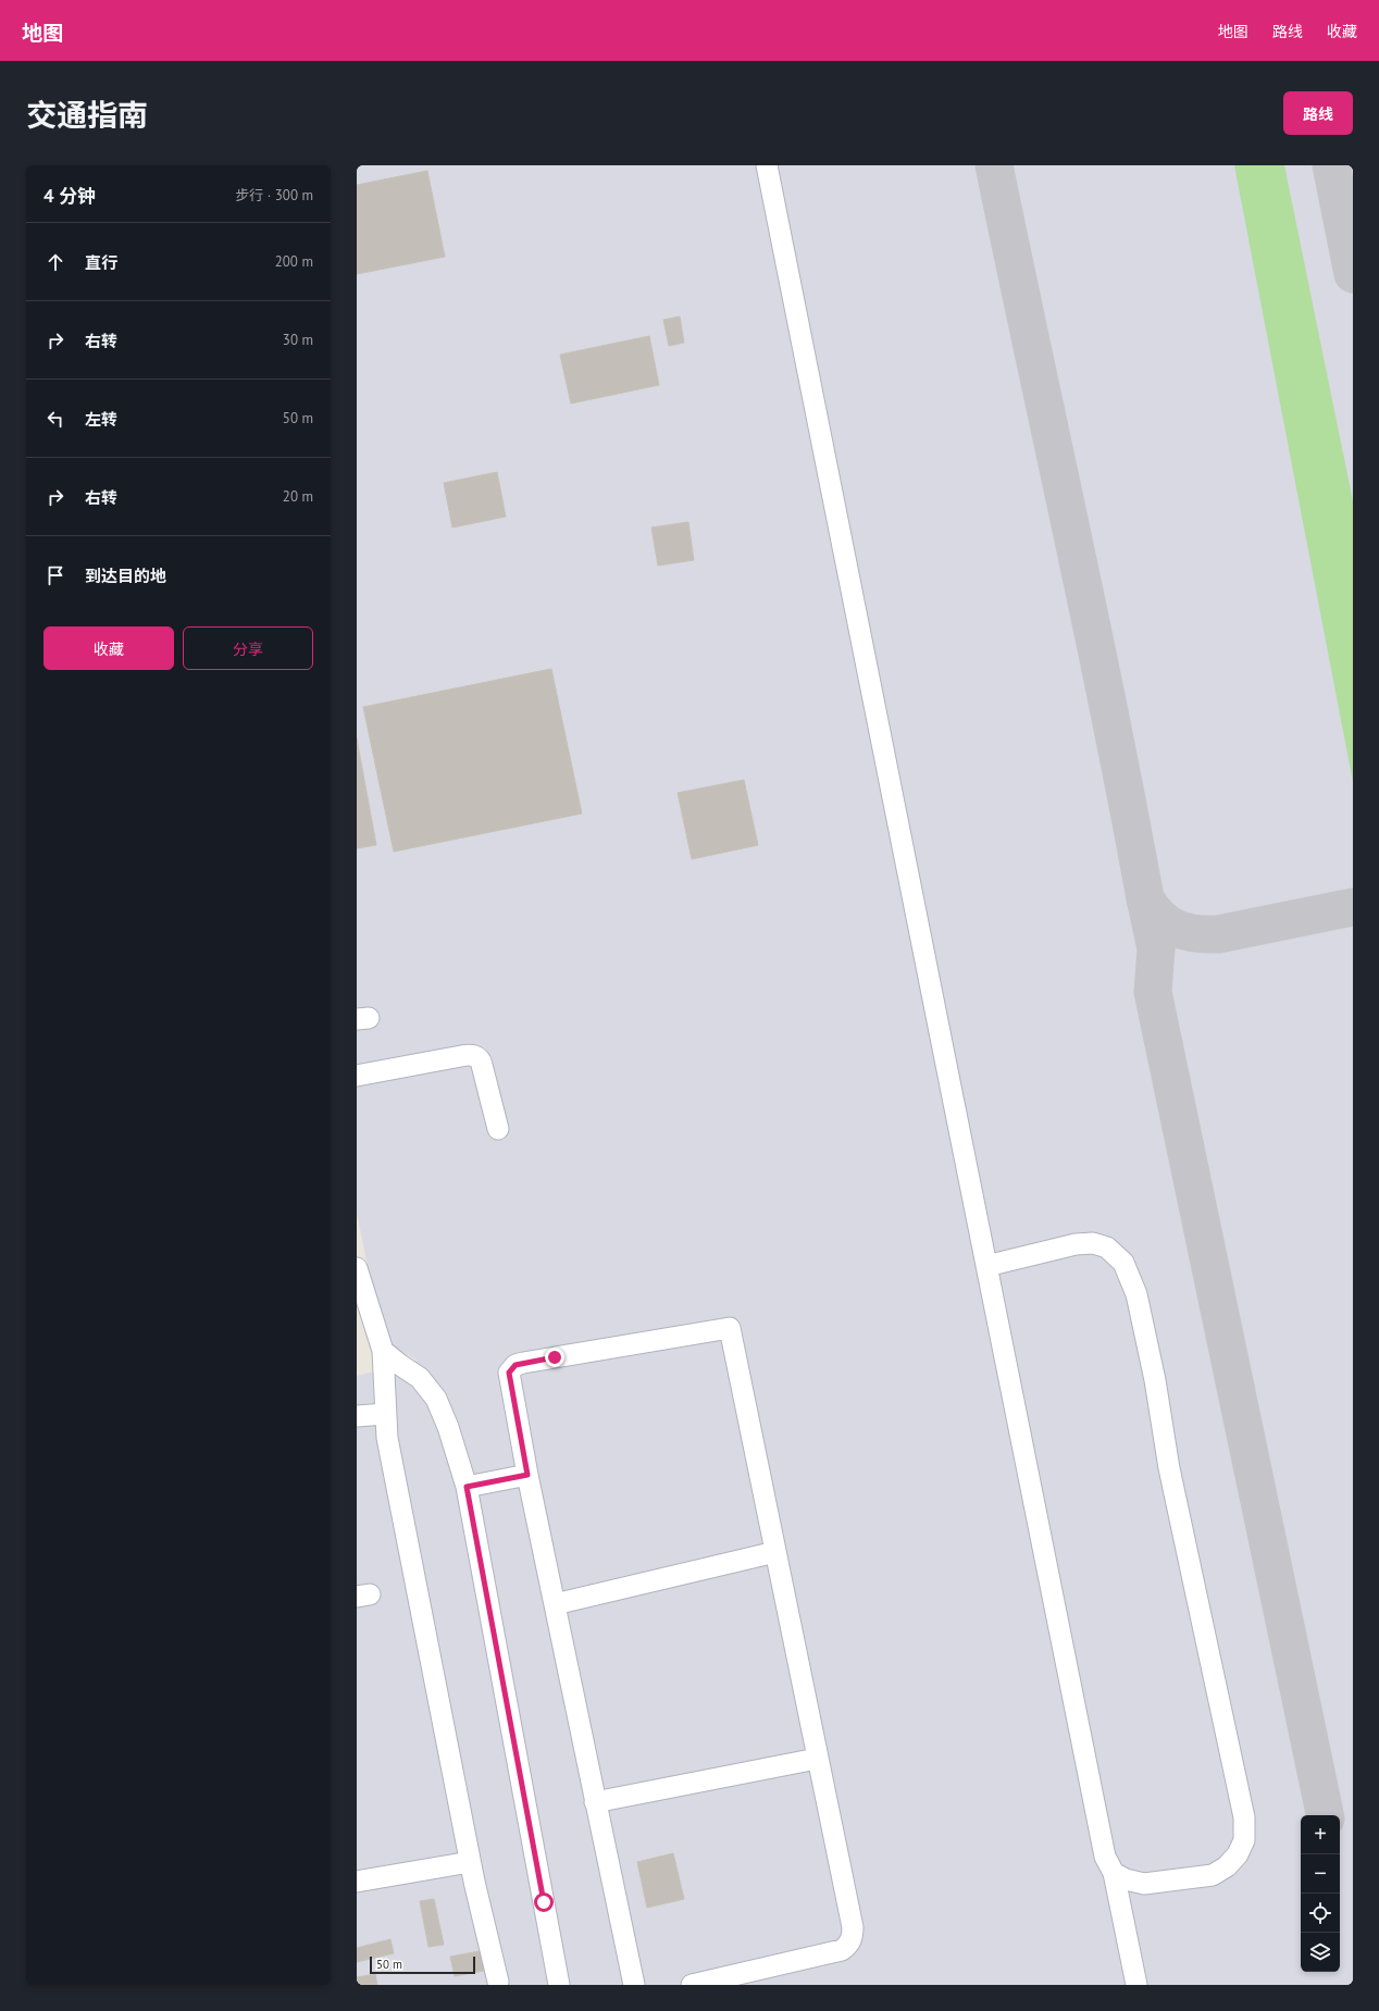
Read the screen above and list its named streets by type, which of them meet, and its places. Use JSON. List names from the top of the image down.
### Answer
{
  "scale_bar": "50 m",
  "page": {
    "header": "地图",
    "nav": ["地图", "路线", "收藏"],
    "title": "交通指南",
    "buttons": [
      "路线",
      ["收藏", "分享"]
    ],
    "heading": ["4 分钟", "步行 · 300 m"],
    "list": [
      ["直行", "200 m"],
      ["右转", "30 m"],
      ["左转", "50 m"],
      ["右转", "20 m"],
      "到达目的地"
    ],
    "map_buttons": ["+", "−"],
    "scale": "50 m"
  }
}
